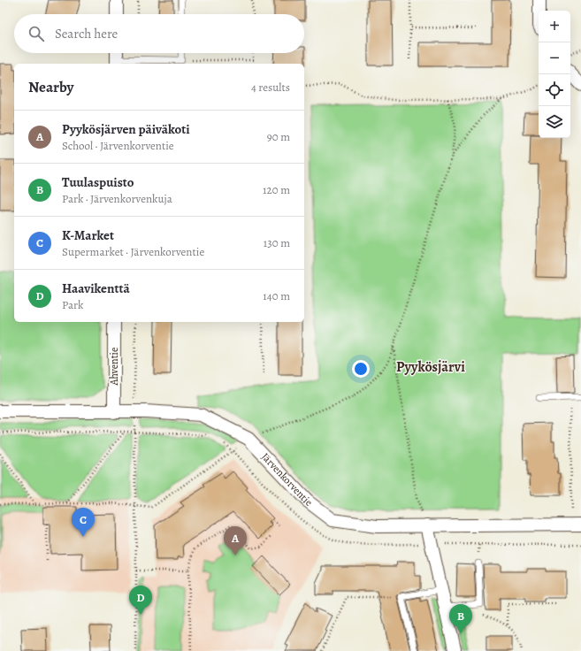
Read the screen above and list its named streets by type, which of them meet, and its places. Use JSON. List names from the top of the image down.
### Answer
{
  "streets": {
    "street": ["Ahventie", "Järvenkorventie"]
  },
  "crossings": [
    ["Ahventie", "Järvenkorventie"]
  ],
  "districts": ["Pyykösjärvi"],
  "page": {
    "map_buttons": ["+", "−"],
    "search": "Search here",
    "heading": ["Nearby", "4 results"],
    "list": [
      {
        "mark": "A",
        "name": "Pyykösjärven päiväkoti",
        "note": "School · Järvenkorventie",
        "value": "90 m"
      },
      {
        "mark": "B",
        "name": "Tuulaspuisto",
        "note": "Park · Järvenkorvenkuja",
        "value": "120 m"
      },
      {
        "mark": "C",
        "name": "K-Market",
        "note": "Supermarket · Järvenkorventie",
        "value": "130 m"
      },
      {
        "mark": "D",
        "name": "Haavikenttä",
        "note": "Park",
        "value": "140 m"
      }
    ],
    "pins": [
      "C",
      "A",
      "D",
      "B"
    ]
  }
}
